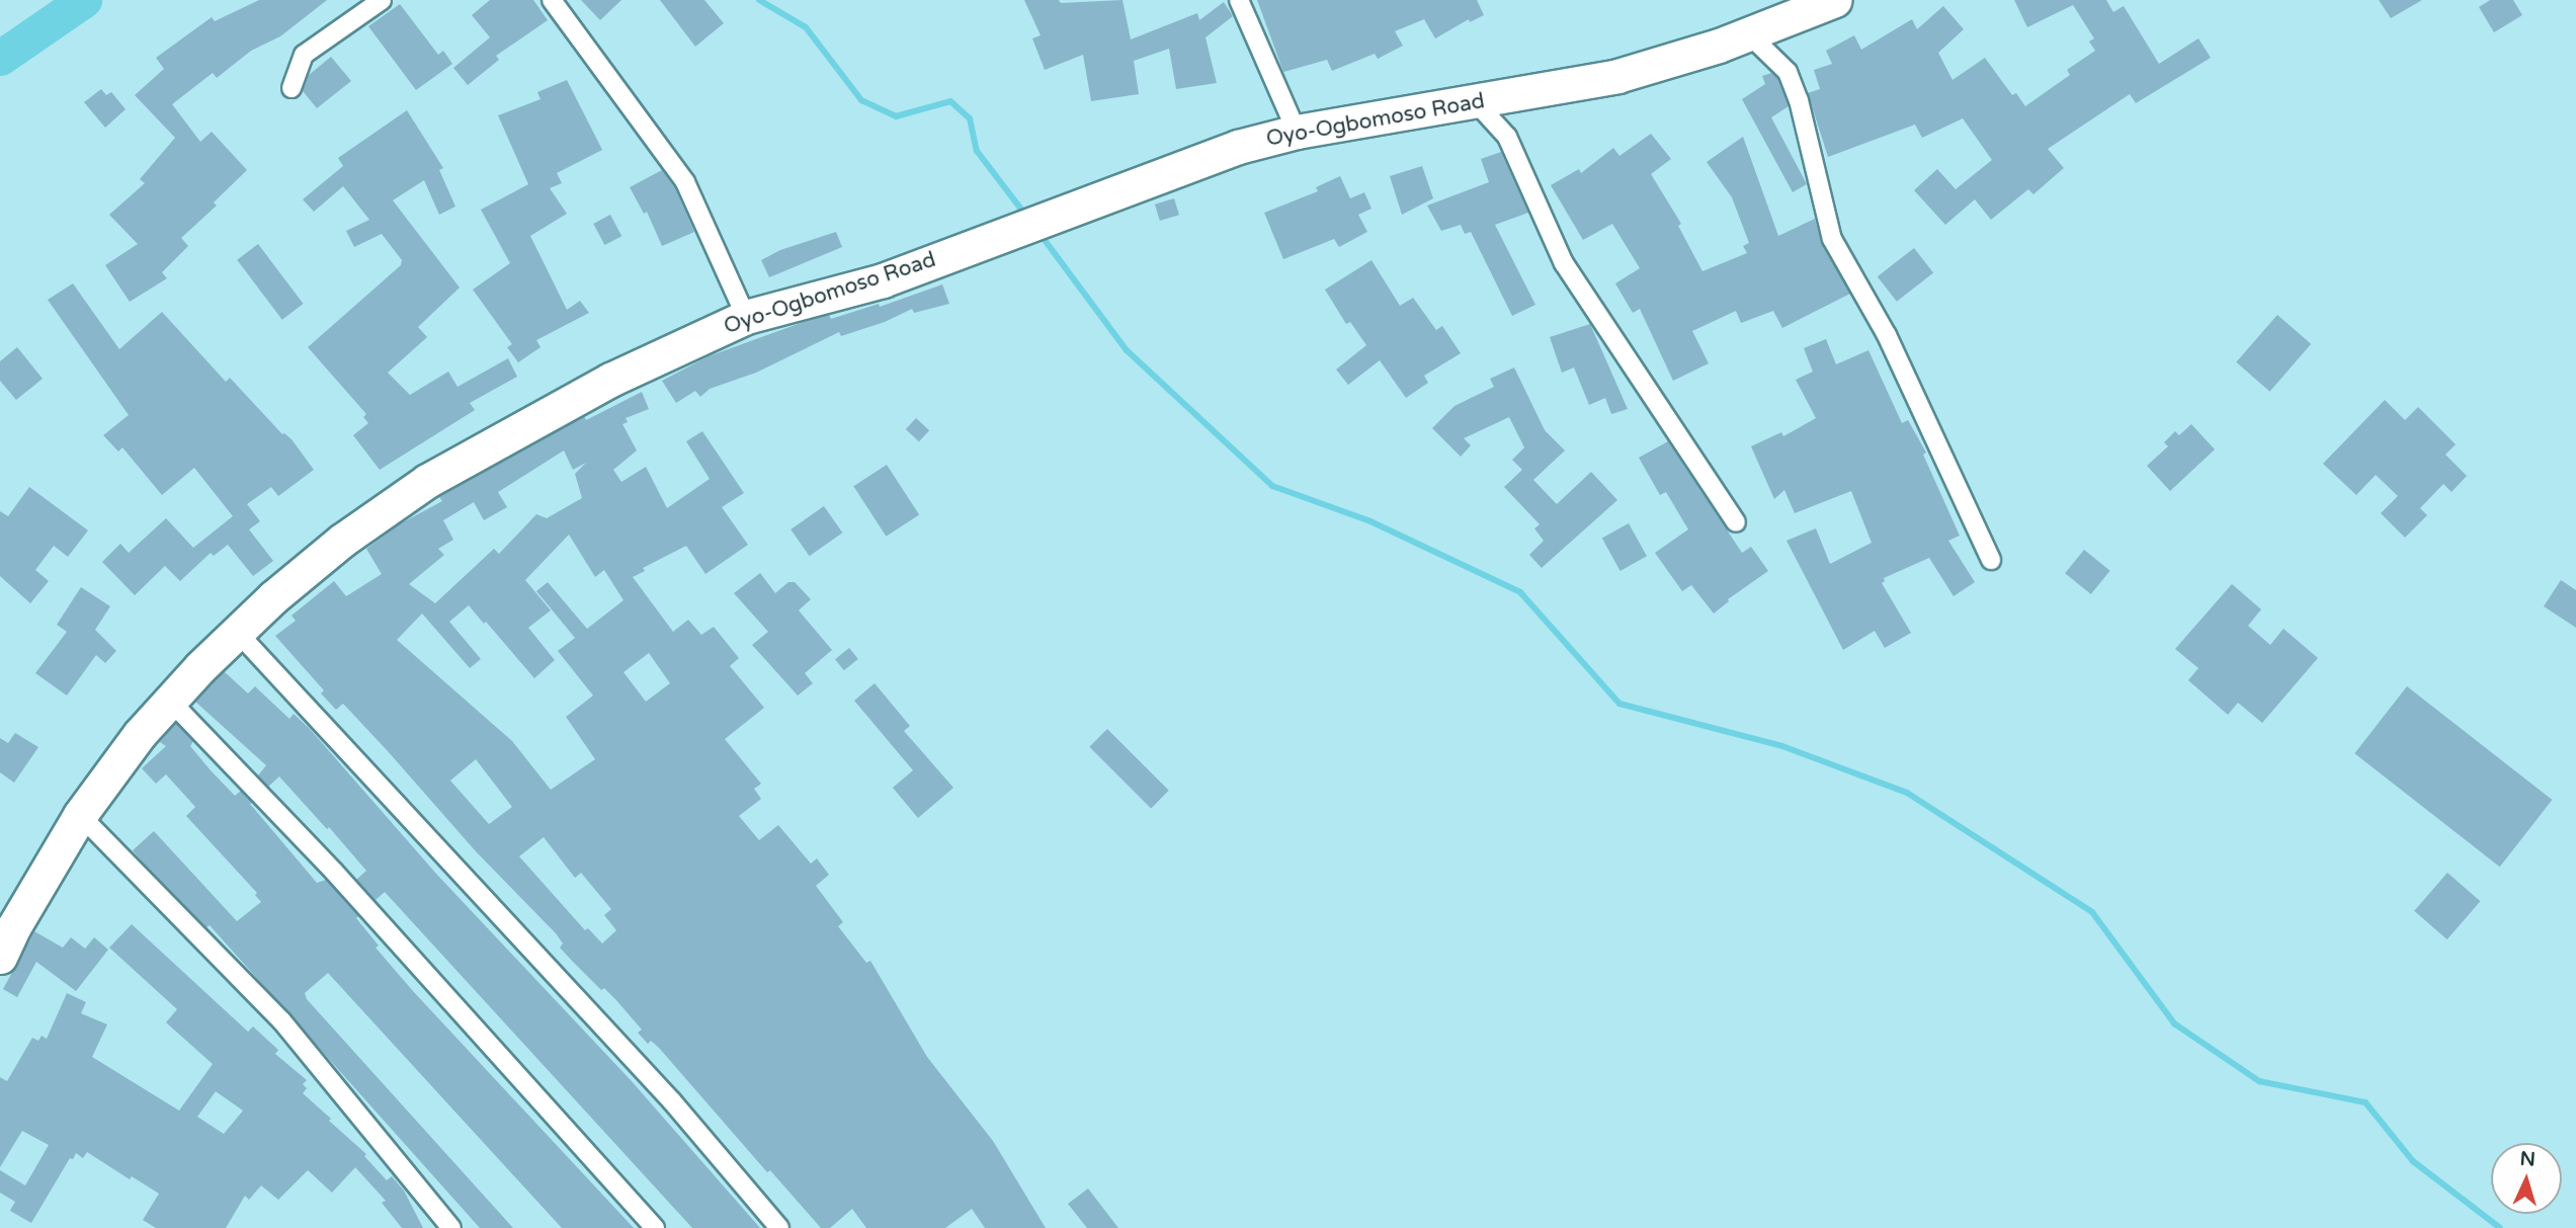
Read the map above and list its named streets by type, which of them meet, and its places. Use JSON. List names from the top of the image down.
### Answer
{
  "streets": {
    "highway": ["Oyo-Ogbomoso Road"]
  },
  "north": "top"
}
